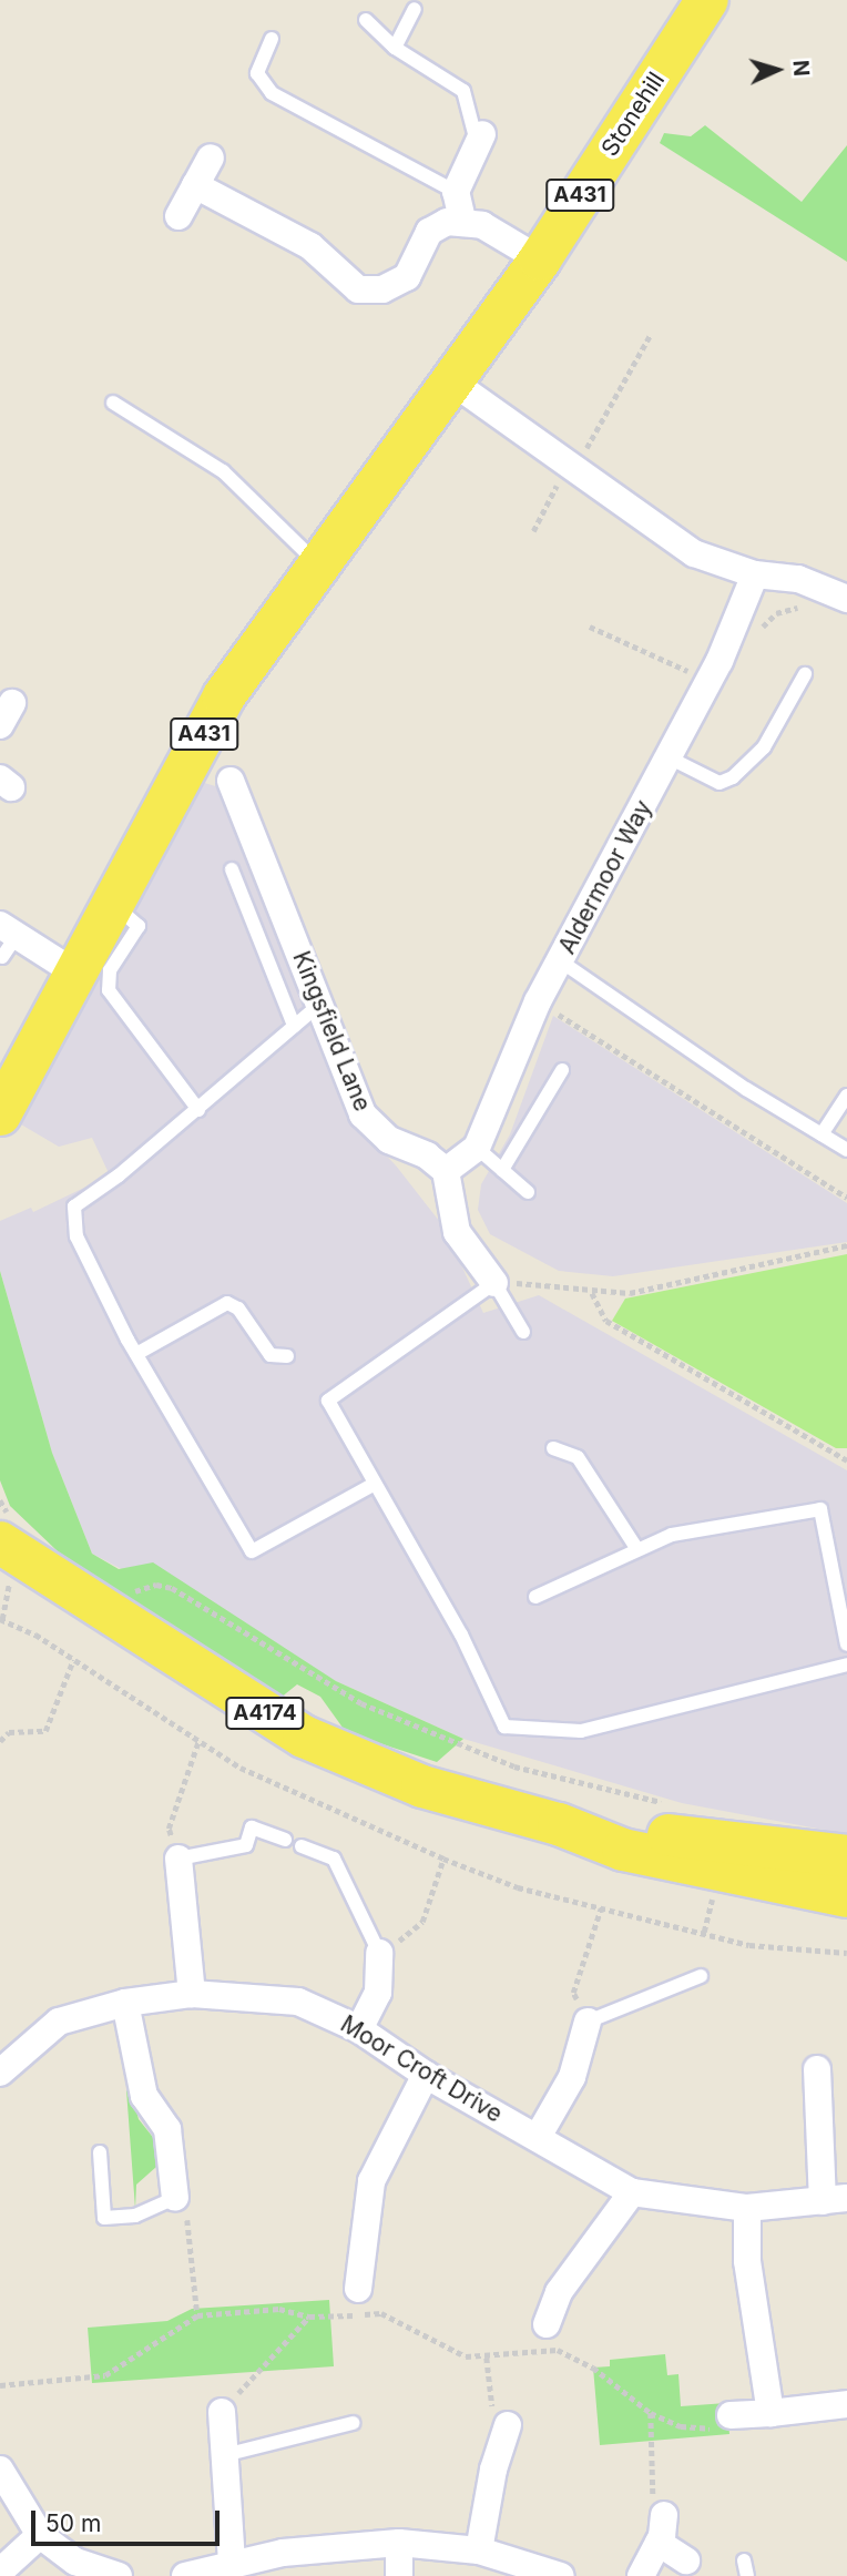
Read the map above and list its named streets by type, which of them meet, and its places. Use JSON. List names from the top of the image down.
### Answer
{
  "streets": {
    "main road": ["Stonehill", "A431", "A4174"],
    "street": ["Aldermoor Way", "Kingsfield Lane", "Moor Croft Drive"]
  },
  "crossings": [
    ["Stonehill", "A431"]
  ],
  "scale_bar": "50 m",
  "north": "right"
}
